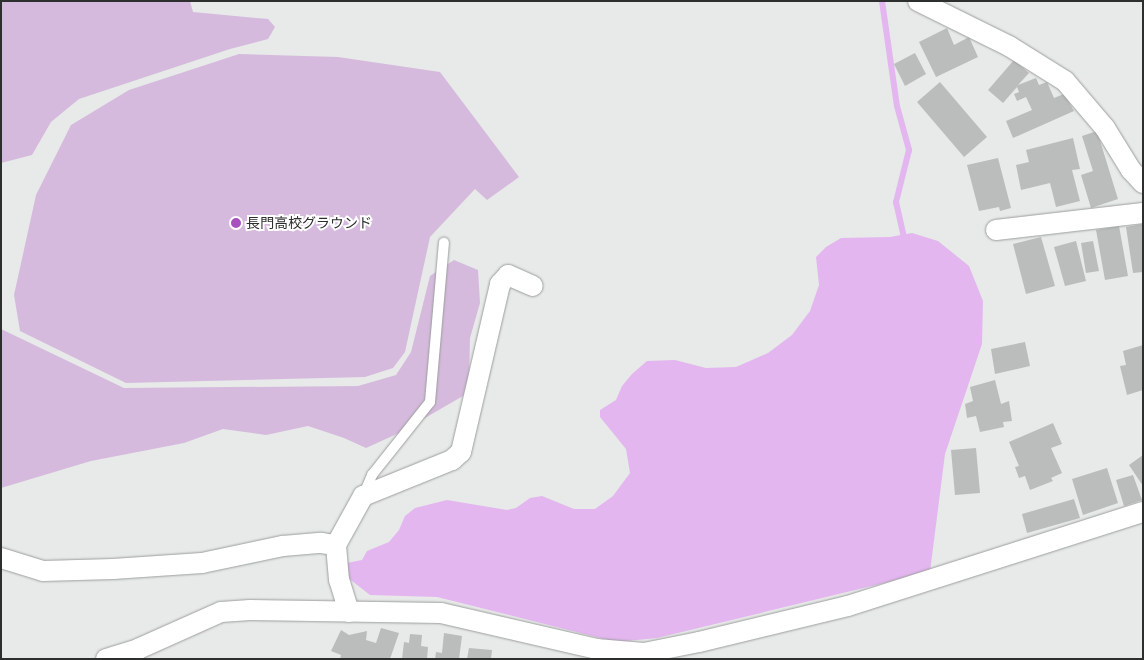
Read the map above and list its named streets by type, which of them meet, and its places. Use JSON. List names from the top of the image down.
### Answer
{
  "places": ["長門高校グラウンド"]
}
